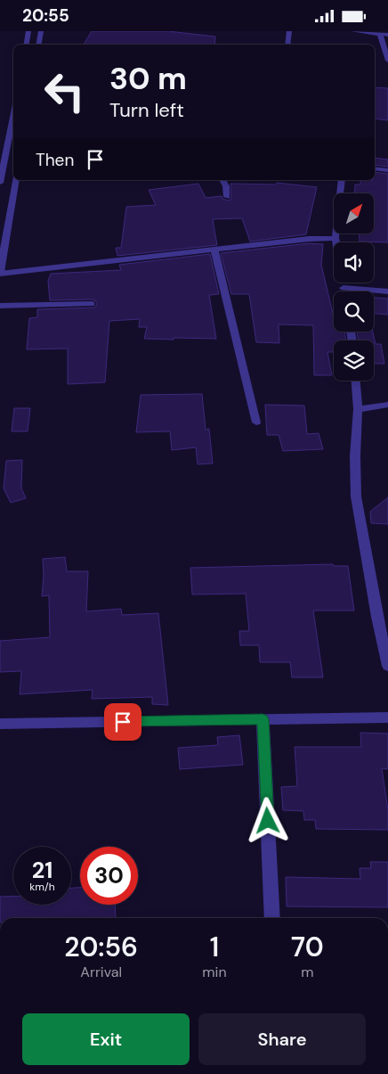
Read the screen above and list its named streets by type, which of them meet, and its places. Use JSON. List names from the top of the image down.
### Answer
{
  "north": "top right",
  "page": {
    "status": "20:55",
    "turn": ["30 m", "Turn left"],
    "then": "Then",
    "speed": "21 km/h",
    "limit": "30",
    "eta": [
      "20:56",
      "Arrival",
      "1",
      "min",
      "70",
      "m"
    ],
    "buttons": ["Exit", "Share"]
  }
}
